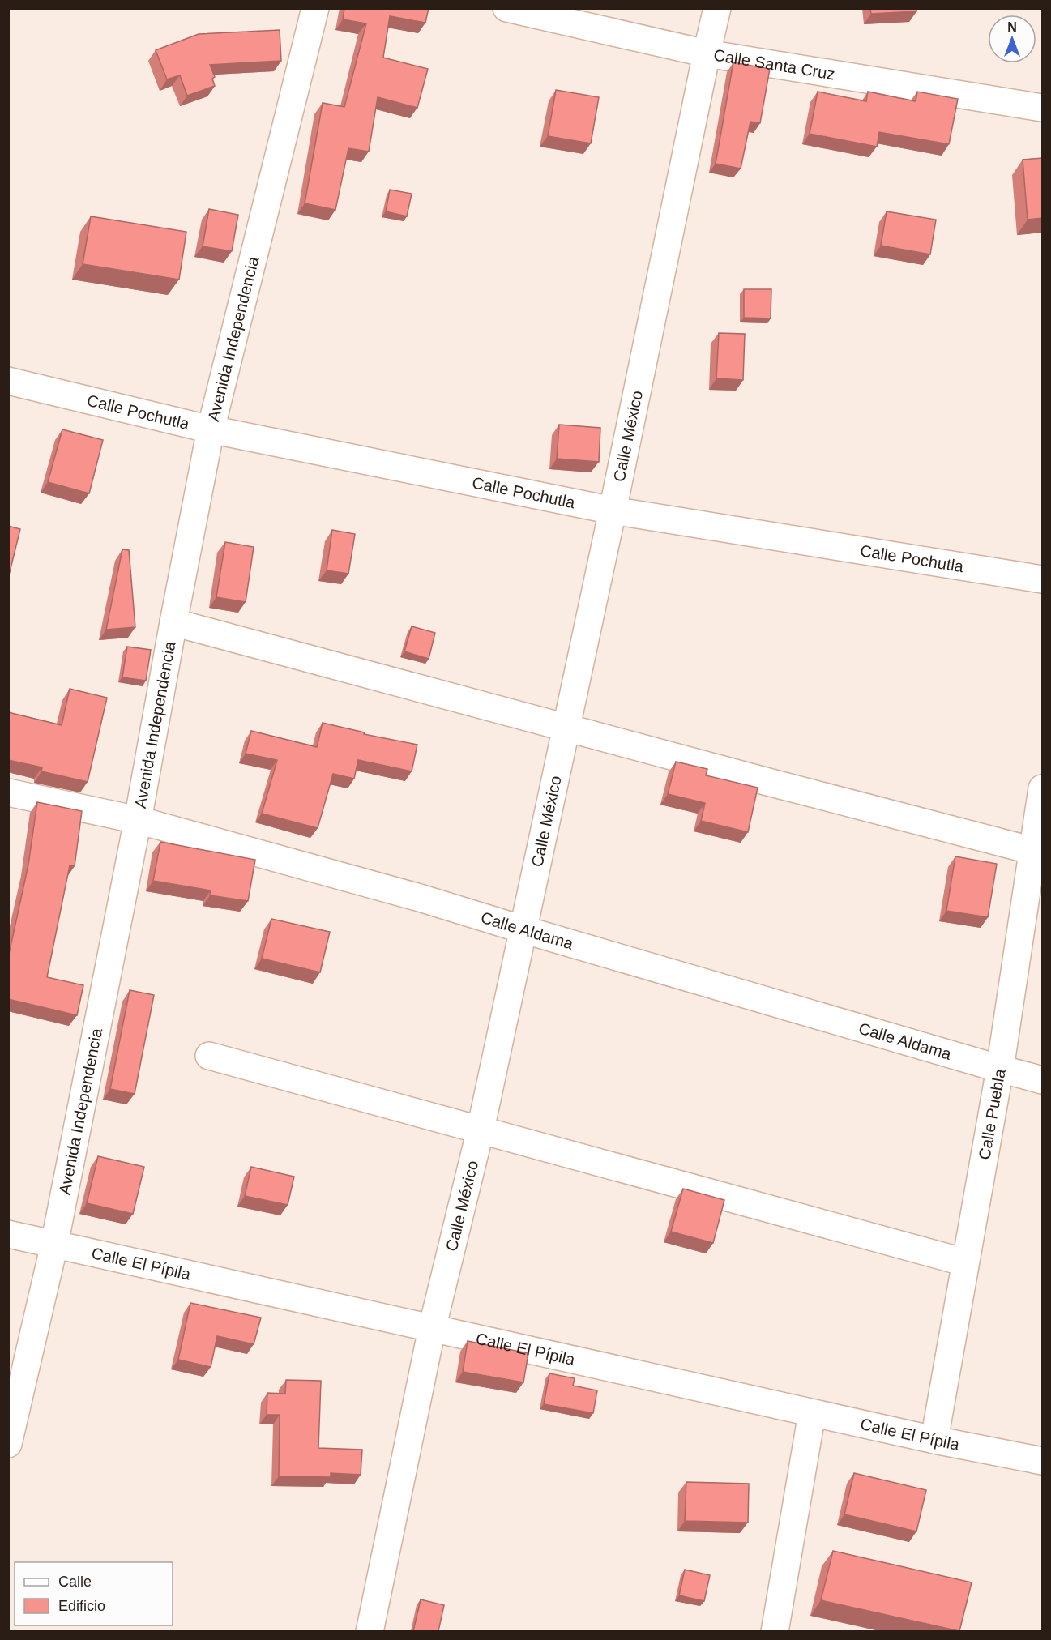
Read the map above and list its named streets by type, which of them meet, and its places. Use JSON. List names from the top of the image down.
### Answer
{
  "streets": {
    "street": [
      "Calle Santa Cruz",
      "Avenida Independencia",
      "Calle Pochutla",
      "Calle México",
      "Calle Aldama",
      "Calle Puebla",
      "Calle El Pípila"
    ]
  },
  "crossings": [
    ["Calle Santa Cruz", "Calle México"],
    ["Avenida Independencia", "Calle Pochutla"],
    ["Avenida Independencia", "Calle Aldama"],
    ["Avenida Independencia", "Calle El Pípila"],
    ["Calle Pochutla", "Calle México"],
    ["Calle México", "Calle Aldama"],
    ["Calle México", "Calle El Pípila"],
    ["Calle Aldama", "Calle Puebla"],
    ["Calle Puebla", "Calle El Pípila"]
  ],
  "legend": ["Calle", "Edificio"],
  "north": "top"
}
